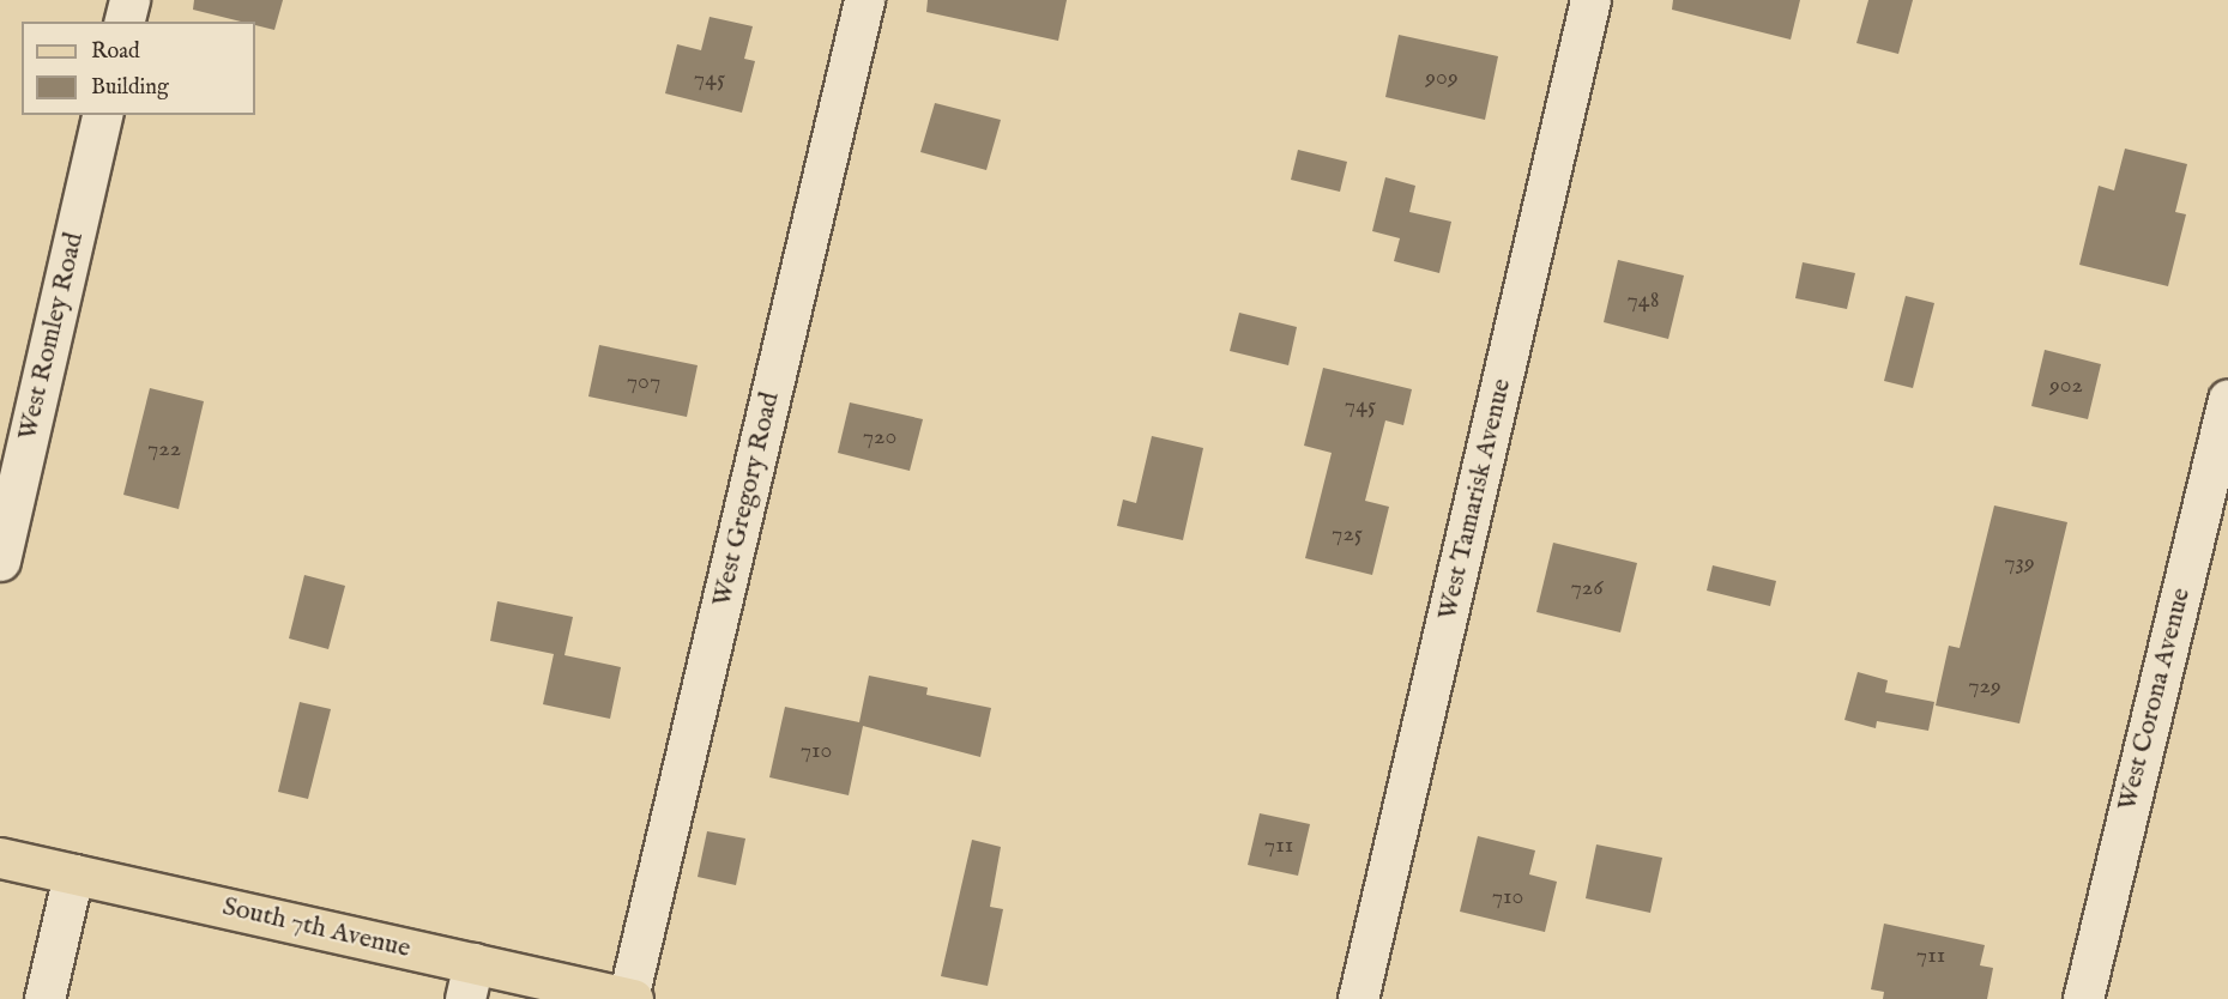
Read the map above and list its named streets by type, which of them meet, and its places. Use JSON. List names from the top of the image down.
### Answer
{
  "streets": {
    "main road": ["South 7th Avenue"],
    "street": [
      "West Romley Road",
      "West Gregory Road",
      "West Tamarisk Avenue",
      "West Corona Avenue"
    ]
  },
  "crossings": [
    ["West Gregory Road", "South 7th Avenue"]
  ],
  "house_numbers": [
    "909",
    "745",
    "748",
    "707",
    "902",
    "745",
    "720",
    "722",
    "725",
    "739",
    "726",
    "729",
    "710",
    "711",
    "710",
    "711"
  ],
  "legend": ["Road", "Building"]
}
